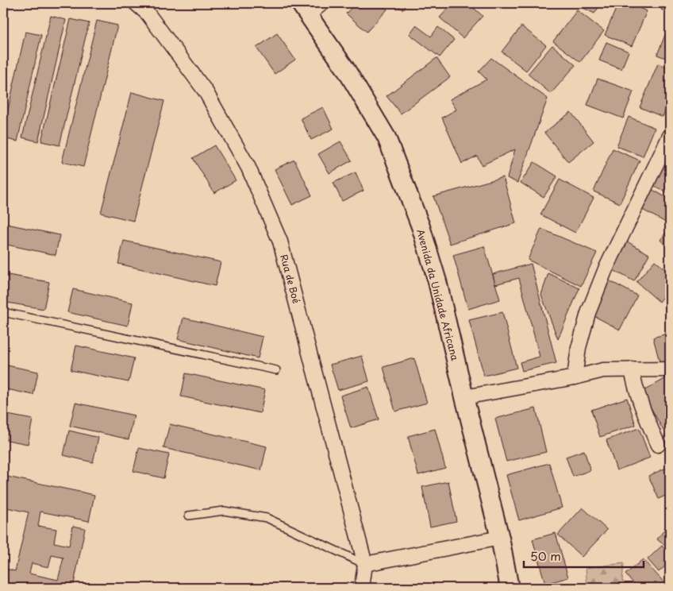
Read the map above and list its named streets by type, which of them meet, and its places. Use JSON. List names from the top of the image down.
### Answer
{
  "streets": {
    "street": ["Rua de Boé", "Avenida da Unidade Africana"]
  },
  "scale_bar": "50 m"
}
